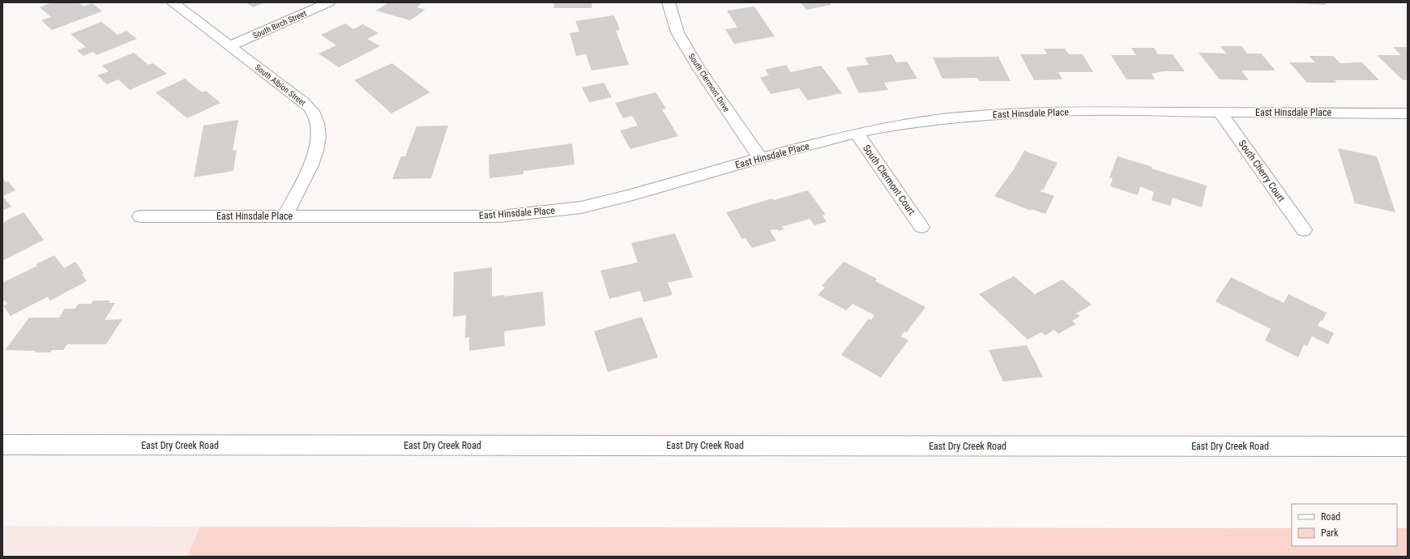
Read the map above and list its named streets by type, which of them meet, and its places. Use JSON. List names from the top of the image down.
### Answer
{
  "streets": {
    "street": [
      "South Birch Street",
      "South Clermont Drive",
      "South Albion Street",
      "East Hinsdale Place",
      "South Cherry Court",
      "South Clermont Court",
      "East Dry Creek Road"
    ]
  },
  "crossings": [
    ["South Birch Street", "South Albion Street"],
    ["South Clermont Drive", "East Hinsdale Place"],
    ["South Albion Street", "East Hinsdale Place"],
    ["East Hinsdale Place", "South Cherry Court"],
    ["East Hinsdale Place", "South Clermont Court"]
  ],
  "legend": ["Road", "Park"]
}
